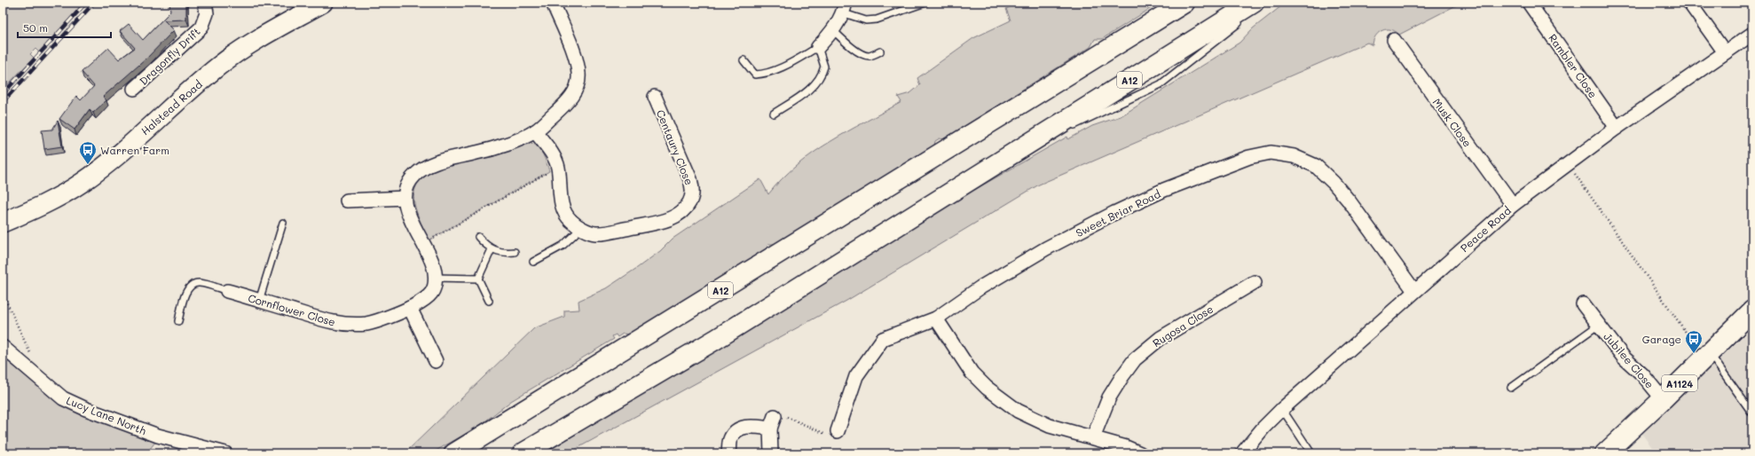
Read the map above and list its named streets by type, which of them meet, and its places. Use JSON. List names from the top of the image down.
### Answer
{
  "streets": {
    "main road": ["A12", "A1124"],
    "street": [
      "Dragonfly Drift",
      "Rambler Close",
      "Halstead Road",
      "Musk Close",
      "Centaury Close",
      "Sweet Briar Road",
      "Peace Road",
      "Cornflower Close",
      "Rugosa Close",
      "Jubilee Close",
      "Lucy Lane North"
    ]
  },
  "crossings": [
    ["Rambler Close", "Peace Road"],
    ["Musk Close", "Peace Road"],
    ["Sweet Briar Road", "Peace Road"],
    ["Jubilee Close", "A1124"]
  ],
  "places": {
    "bus stop": ["Warren Farm", "Garage"]
  },
  "scale_bar": "50 m"
}
